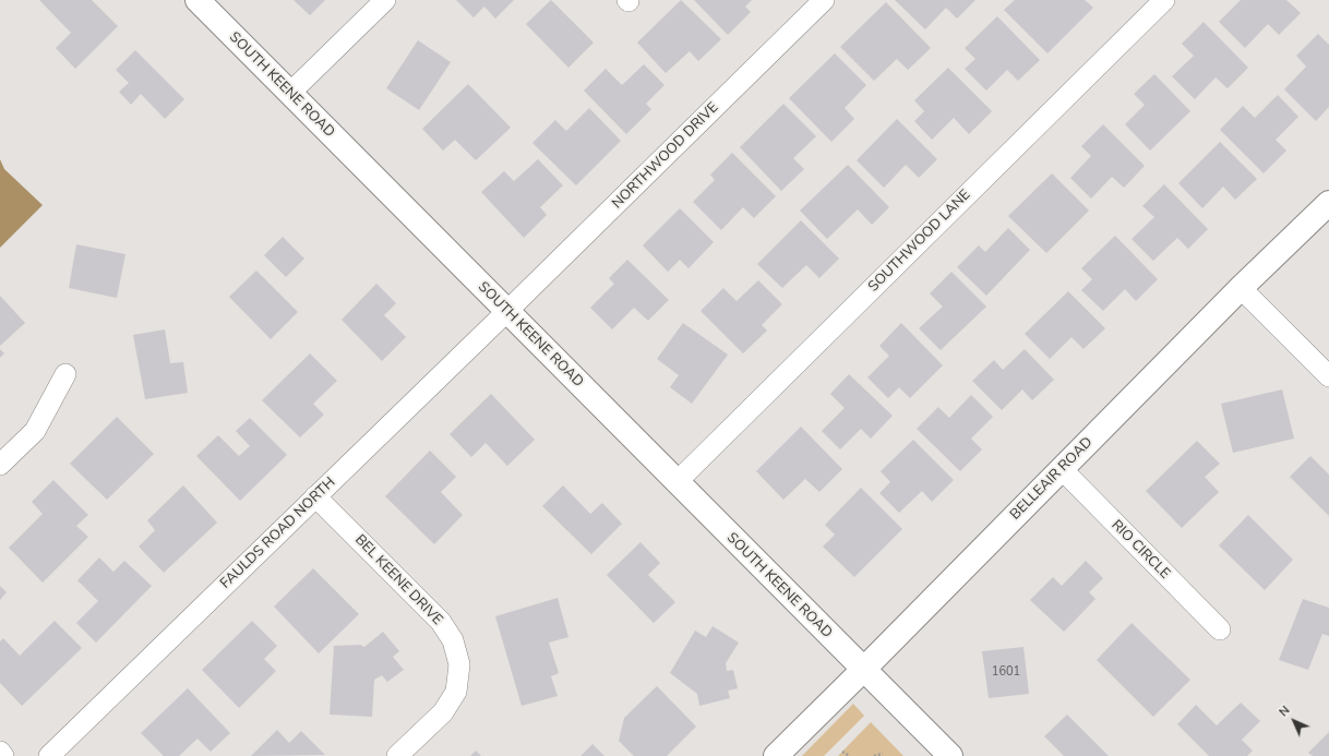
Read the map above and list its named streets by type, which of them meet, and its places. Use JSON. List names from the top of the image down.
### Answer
{
  "streets": {
    "main road": ["SOUTH KEENE ROAD", "BELLEAIR ROAD"],
    "street": [
      "NORTHWOOD DRIVE",
      "SOUTHWOOD LANE",
      "FAULDS ROAD NORTH",
      "RIO CIRCLE",
      "BEL KEENE DRIVE"
    ]
  },
  "crossings": [
    ["SOUTH KEENE ROAD", "NORTHWOOD DRIVE"],
    ["SOUTH KEENE ROAD", "SOUTHWOOD LANE"],
    ["SOUTH KEENE ROAD", "BELLEAIR ROAD"],
    ["SOUTH KEENE ROAD", "FAULDS ROAD NORTH"],
    ["NORTHWOOD DRIVE", "FAULDS ROAD NORTH"],
    ["BELLEAIR ROAD", "RIO CIRCLE"],
    ["FAULDS ROAD NORTH", "BEL KEENE DRIVE"]
  ],
  "house_numbers": ["1601"],
  "north": "top left"
}
